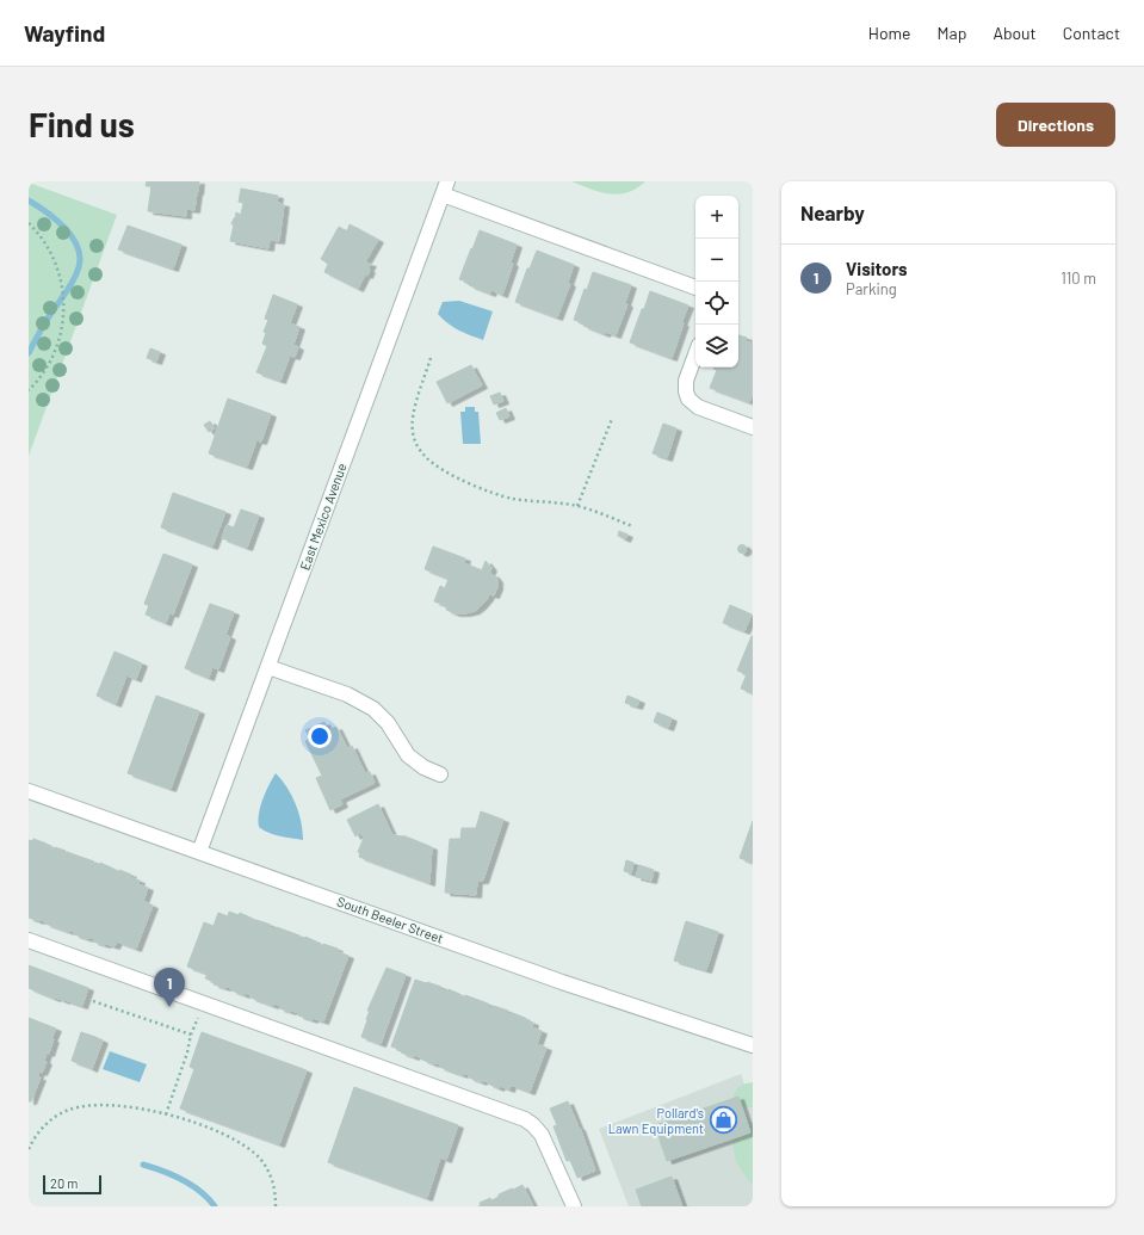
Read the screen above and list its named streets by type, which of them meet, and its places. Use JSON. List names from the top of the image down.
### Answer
{
  "streets": {
    "street": ["East Mexico Avenue", "South Beeler Street"]
  },
  "crossings": [
    ["East Mexico Avenue", "South Beeler Street"]
  ],
  "places": {
    "shop": ["Pollard's Lawn Equipment"]
  },
  "scale_bar": "20 m",
  "page": {
    "header": "Wayfind",
    "nav": [
      "Home",
      "Map",
      "About",
      "Contact"
    ],
    "buttons": "Directions",
    "title": "Find us",
    "heading": "Nearby",
    "map_buttons": ["+", "−"],
    "list": [
      {
        "mark": "1",
        "name": "Visitors",
        "note": "Parking",
        "value": "110 m"
      }
    ],
    "pins": "1",
    "scale": "20 m"
  }
}
